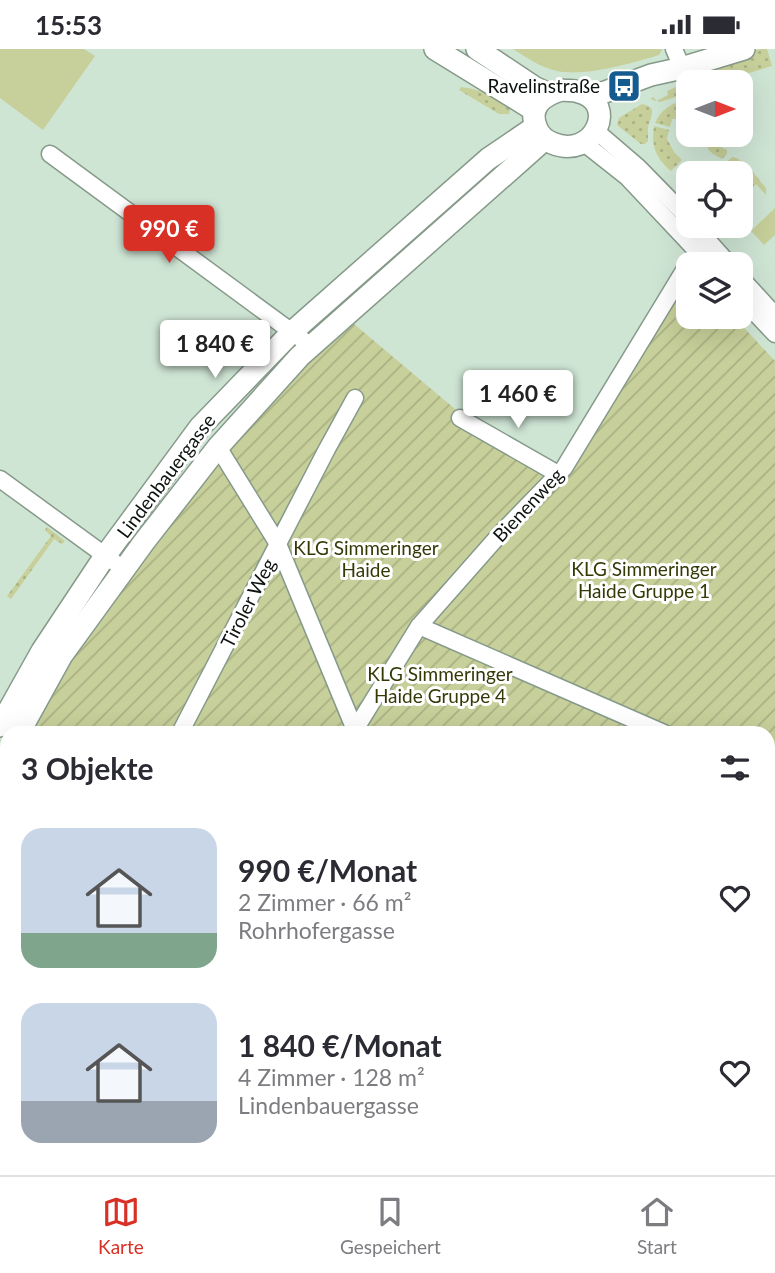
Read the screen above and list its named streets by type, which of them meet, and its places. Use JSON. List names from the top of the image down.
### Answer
{
  "streets": {
    "street": ["Lindenbauergasse", "Bienenweg", "Tiroler Weg"]
  },
  "parks": ["KLG Simmeringer Haide", "KLG Simmeringer Haide Gruppe 1", "KLG Simmeringer Haide Gruppe 4"],
  "places": {
    "bus stop": ["Ravelinstraße"]
  },
  "north": "right",
  "page": {
    "status": "15:53",
    "price": ["990 €", "1 840 €", "1 460 €"],
    "heading": "3 Objekte",
    "list": [
      {
        "name": "990 €/Monat",
        "note": "2 Zimmer · 66 m² · Rohrhofergasse"
      },
      {
        "name": "1 840 €/Monat",
        "note": "4 Zimmer · 128 m² · Lindenbauergasse"
      }
    ],
    "tabs": ["Karte", "Gespeichert", "Start"]
  }
}
